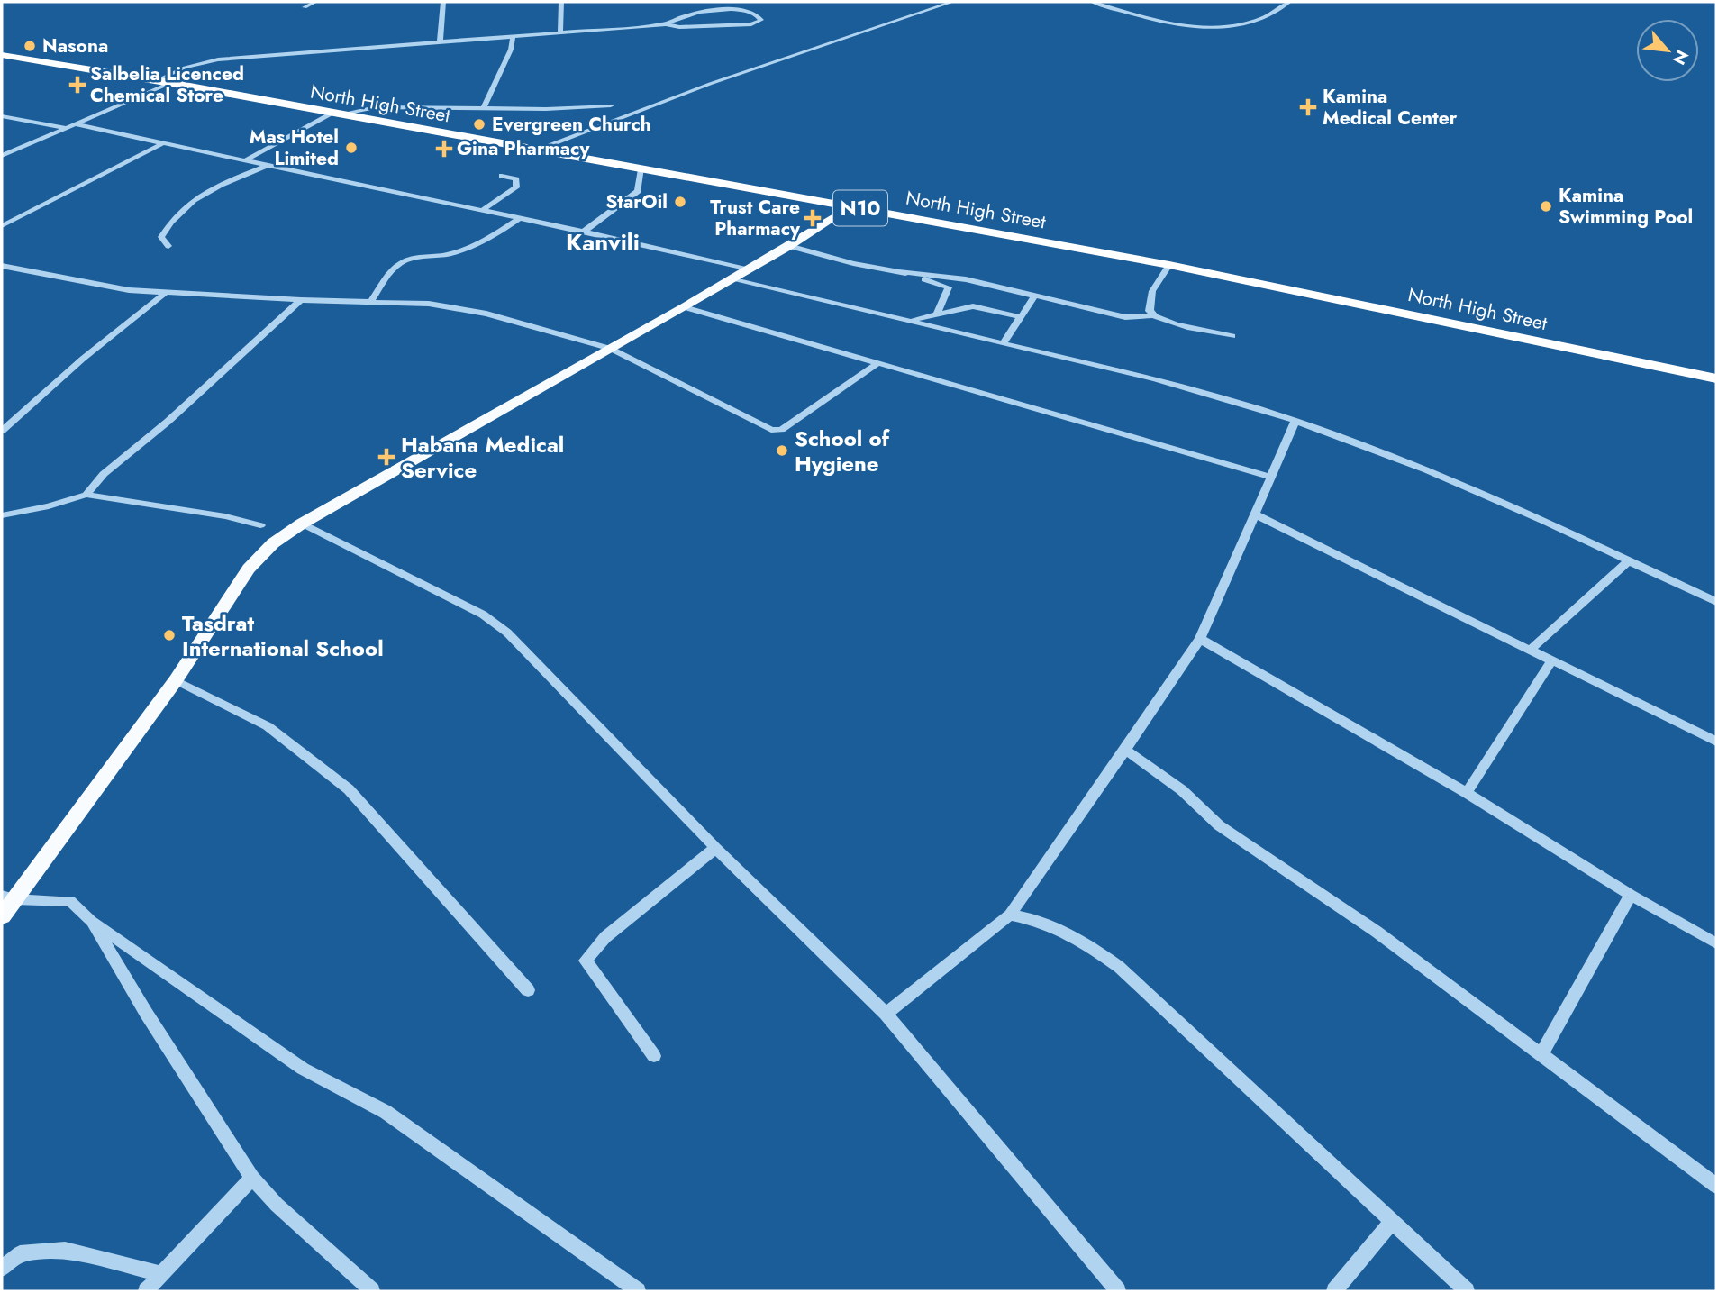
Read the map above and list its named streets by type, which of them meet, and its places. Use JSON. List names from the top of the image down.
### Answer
{
  "streets": {
    "highway": ["North High Street", "N10"]
  },
  "districts": ["Kanvili"],
  "places": {
    "other": [
      "Nasona",
      "Evergreen Church",
      "Mas Hotel Limited",
      "StarOil",
      "Kamina Swimming Pool",
      "School of Hygiene",
      "Tasdrat International School"
    ],
    "health": [
      "Salbelia Licenced Chemical Store",
      "Kamina Medical Center",
      "Gina Pharmacy",
      "Trust Care Pharmacy",
      "Habana Medical Service"
    ]
  },
  "north": "bottom right"
}
